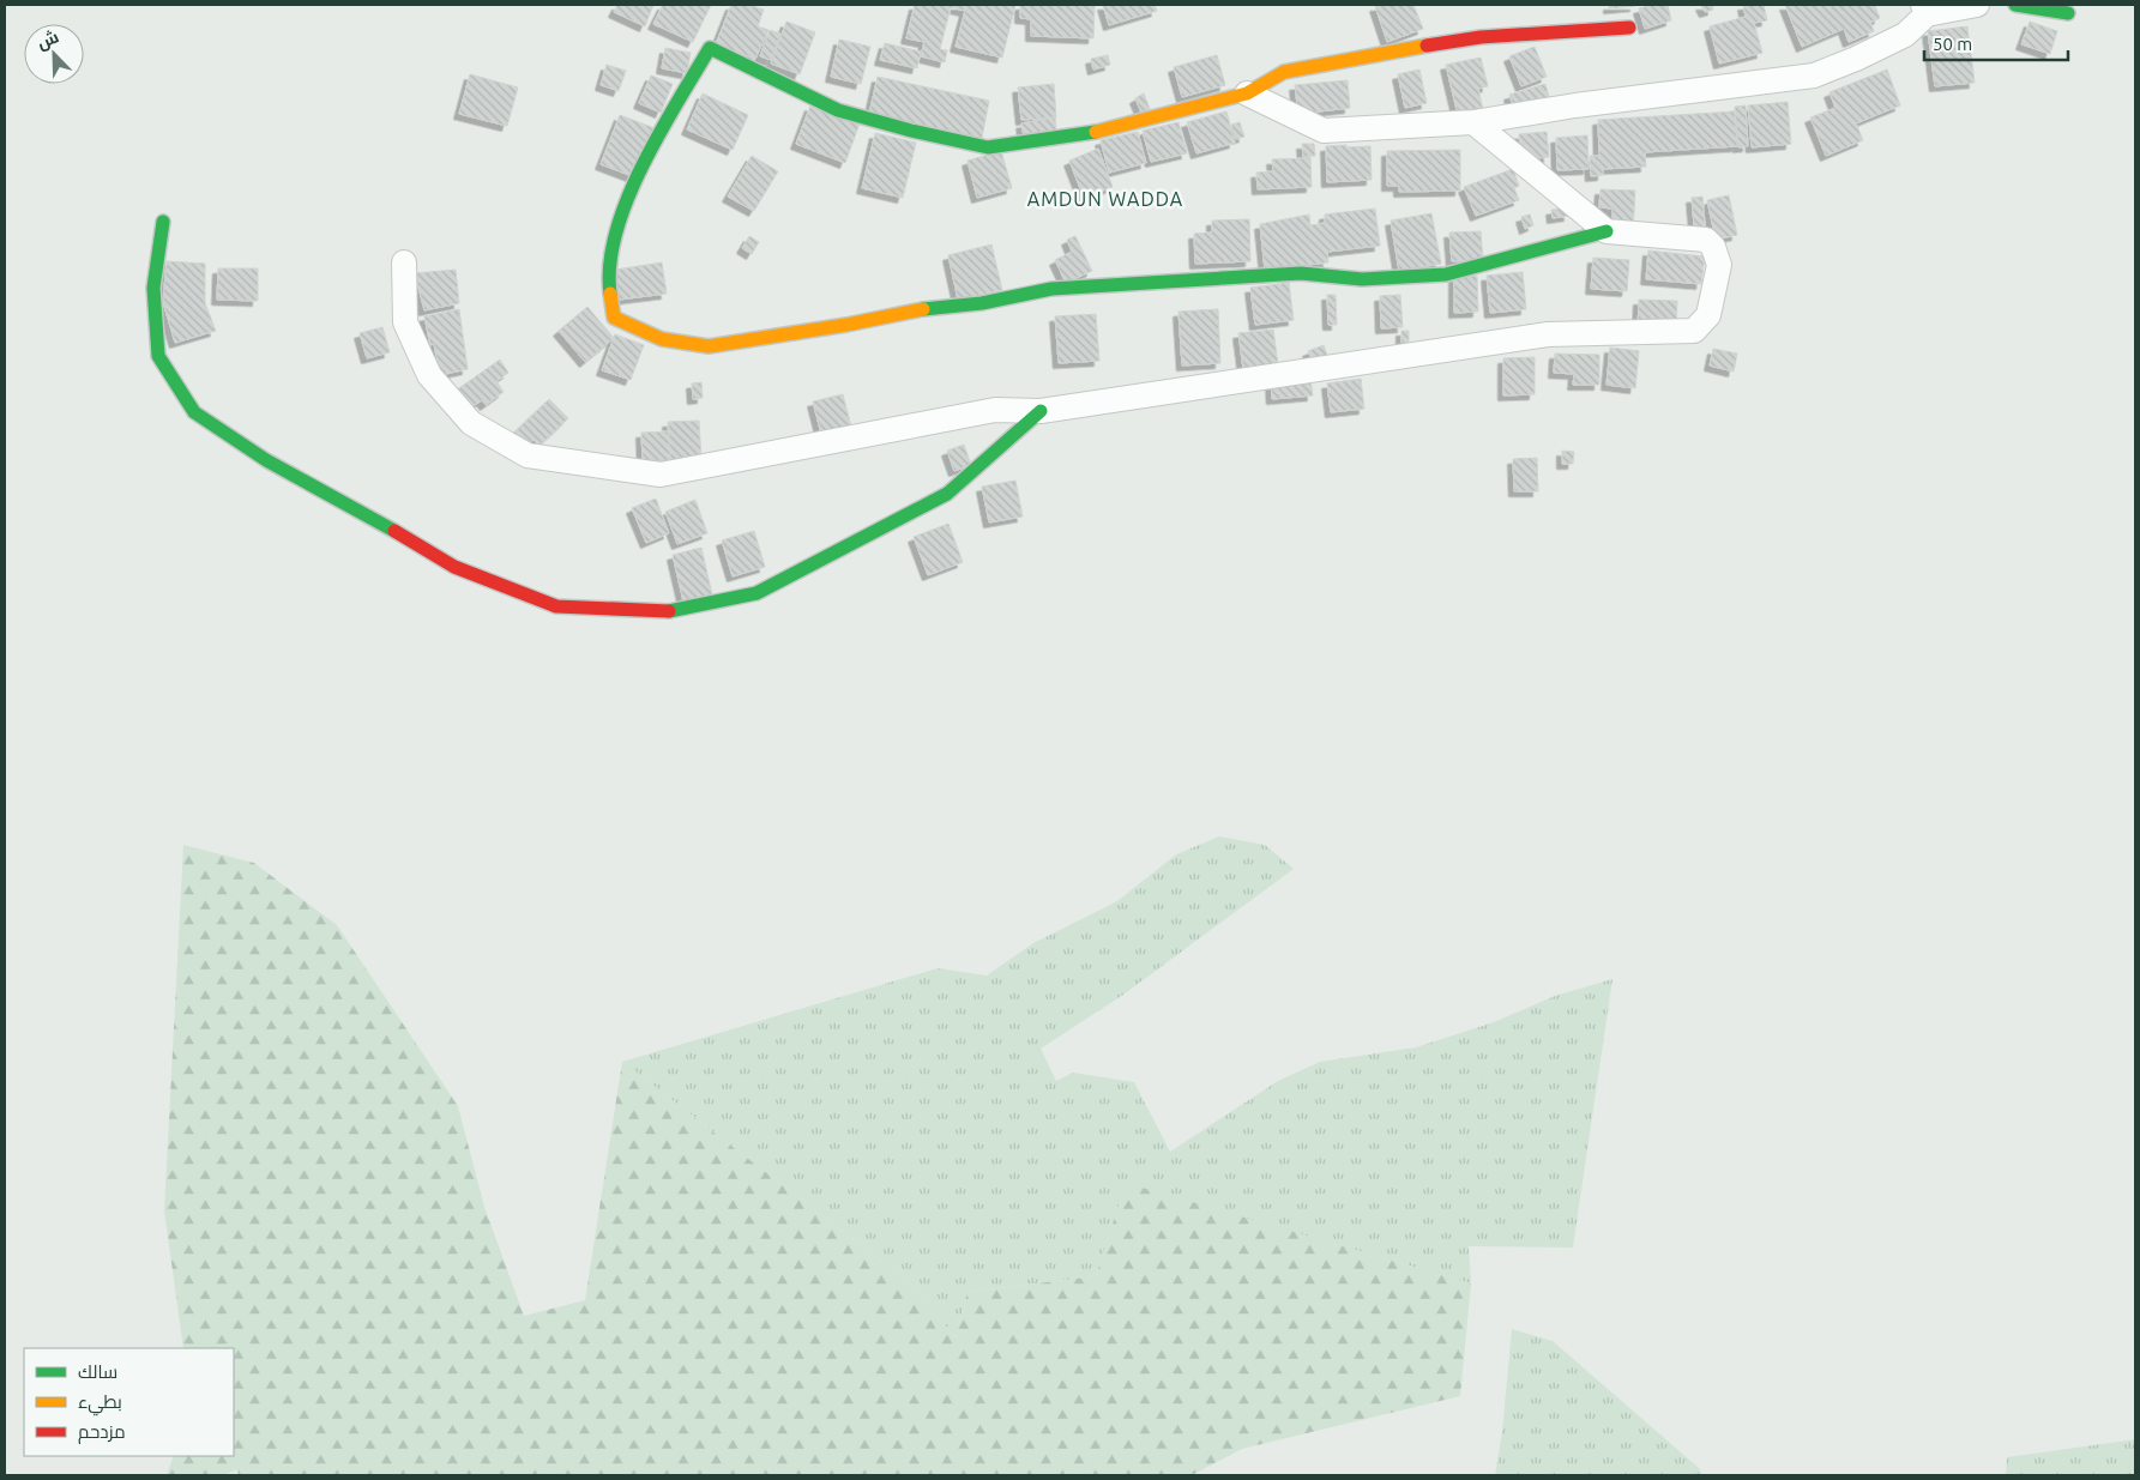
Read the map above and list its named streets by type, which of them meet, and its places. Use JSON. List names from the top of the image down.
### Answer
{
  "districts": ["AMDUN WADDA"],
  "legend": ["سالك", "بطيء", "مزدحم"],
  "scale_bar": "50 m",
  "north": "top left"
}
